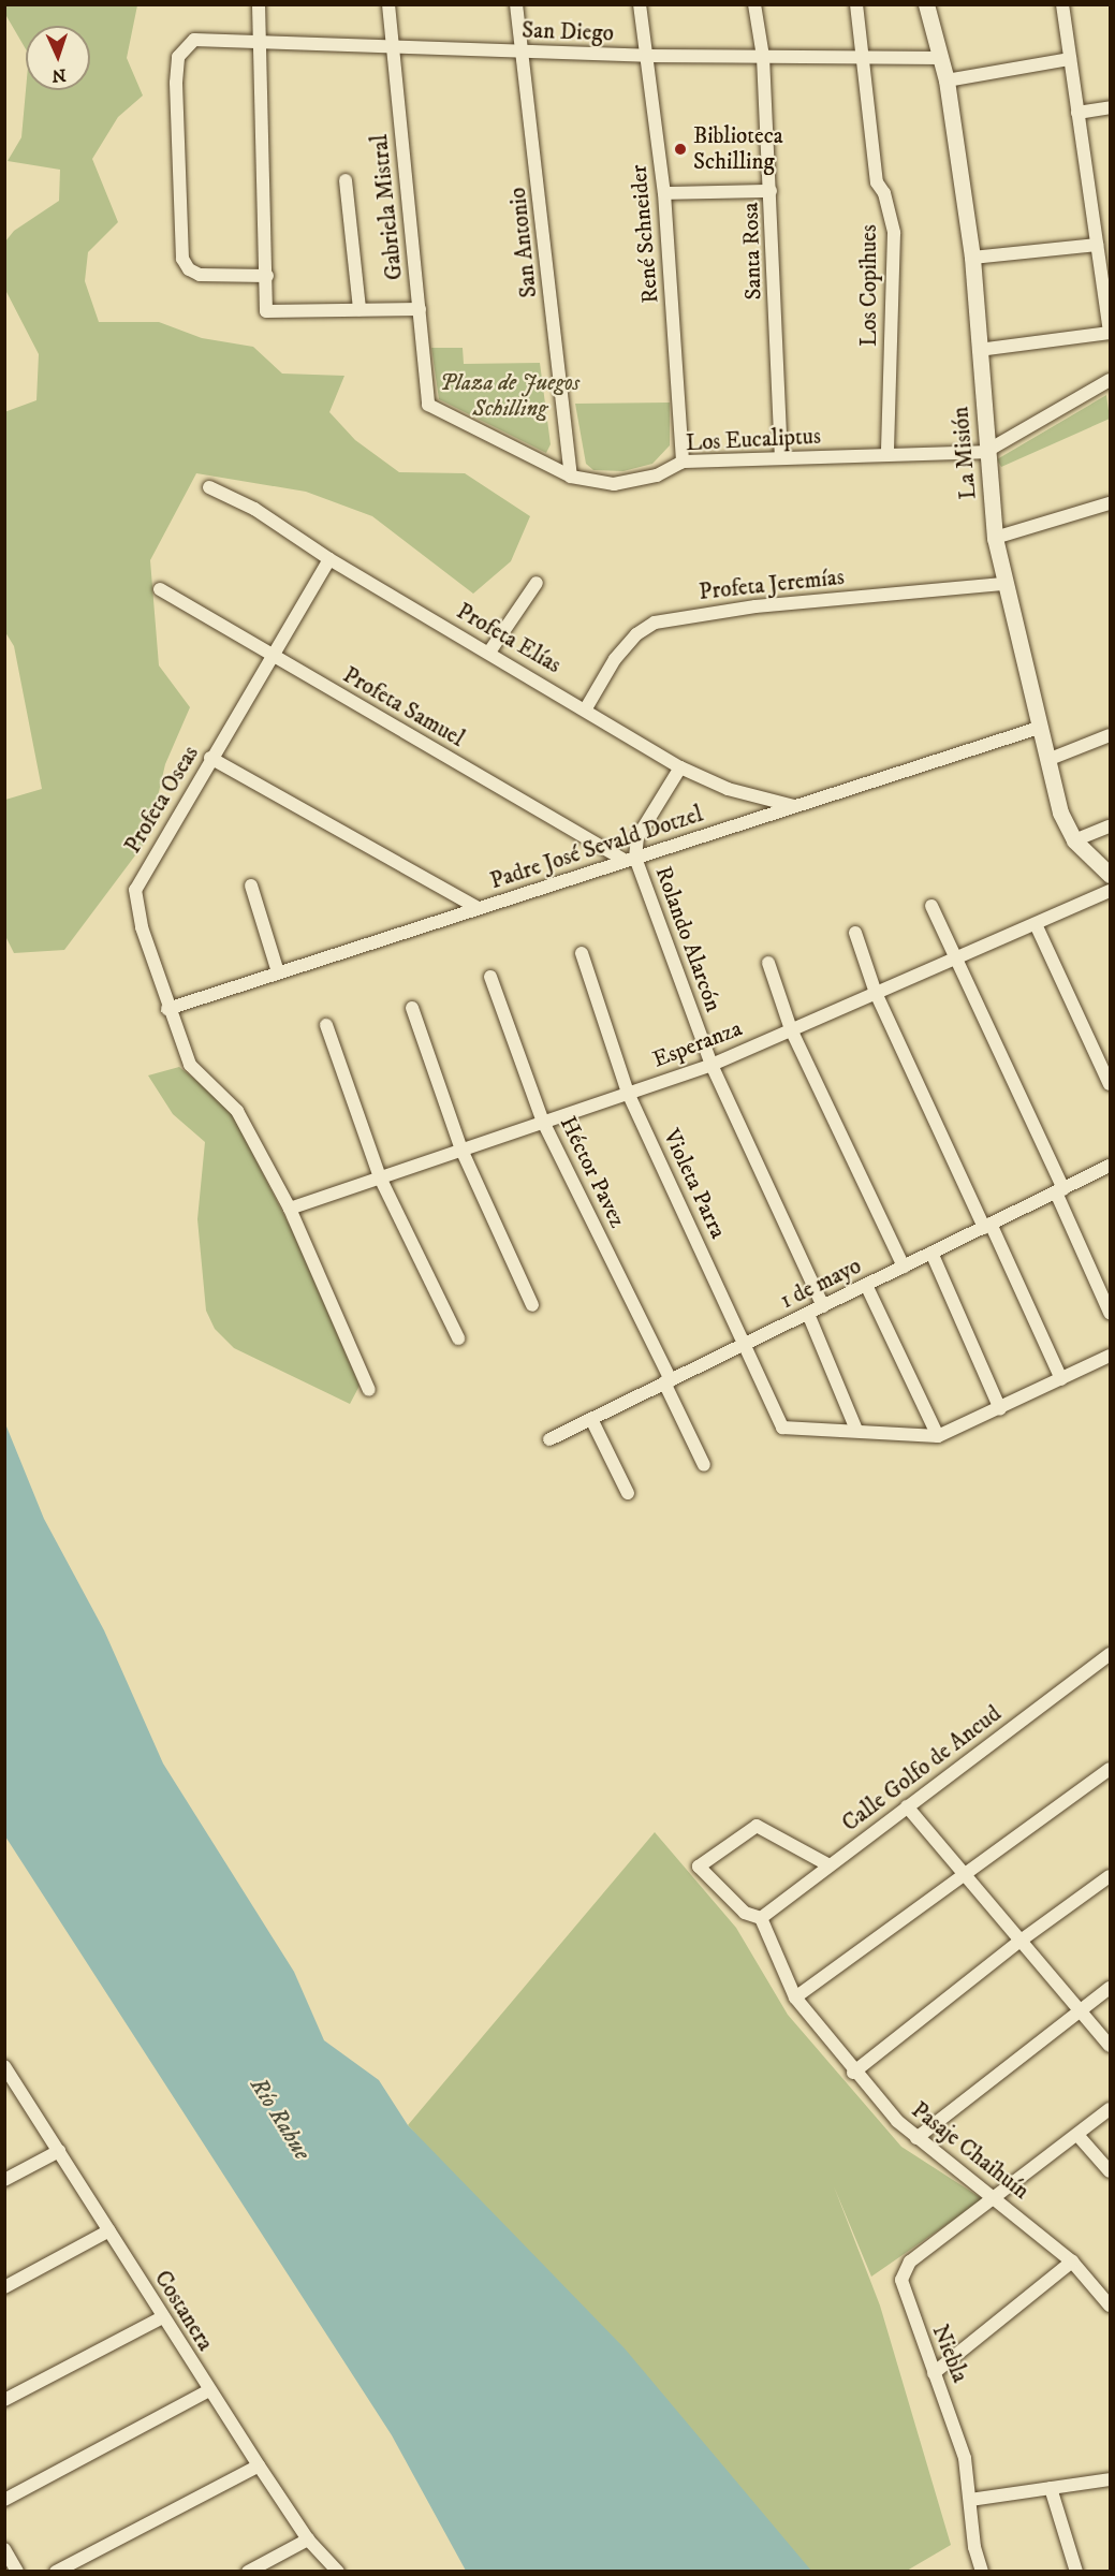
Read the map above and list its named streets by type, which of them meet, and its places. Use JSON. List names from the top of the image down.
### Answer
{
  "streets": {
    "street": [
      "San Diego",
      "Gabriela Mistral",
      "René Schneider",
      "San Antonio",
      "Santa Rosa",
      "Los Copihues",
      "Los Eucaliptus",
      "La Misión",
      "Profeta Jeremías",
      "Profeta Elías",
      "Profeta Samuel",
      "Profeta Oseas",
      "Padre José Sevald Dotzel",
      "Rolando Alarcón",
      "Esperanza",
      "Héctor Pavez",
      "Violeta Parra",
      "1 de mayo",
      "Calle Golfo de Ancud",
      "Pasaje Chaihuín",
      "Costanera",
      "Niebla"
    ]
  },
  "crossings": [
    ["San Diego", "Gabriela Mistral"],
    ["San Diego", "René Schneider"],
    ["San Diego", "San Antonio"],
    ["San Diego", "Santa Rosa"],
    ["San Diego", "Los Copihues"],
    ["San Diego", "La Misión"],
    ["Gabriela Mistral", "Los Eucaliptus"],
    ["René Schneider", "Los Eucaliptus"],
    ["San Antonio", "Los Eucaliptus"],
    ["Santa Rosa", "Los Eucaliptus"],
    ["Los Copihues", "Los Eucaliptus"],
    ["Los Eucaliptus", "La Misión"],
    ["La Misión", "Profeta Jeremías"],
    ["La Misión", "Padre José Sevald Dotzel"],
    ["Profeta Jeremías", "Profeta Elías"],
    ["Profeta Elías", "Profeta Oseas"],
    ["Profeta Elías", "Padre José Sevald Dotzel"],
    ["Profeta Elías", "Rolando Alarcón"],
    ["Profeta Samuel", "Profeta Oseas"],
    ["Profeta Samuel", "Padre José Sevald Dotzel"],
    ["Profeta Samuel", "Rolando Alarcón"],
    ["Profeta Oseas", "Padre José Sevald Dotzel"],
    ["Profeta Oseas", "Esperanza"],
    ["Padre José Sevald Dotzel", "Rolando Alarcón"],
    ["Rolando Alarcón", "Esperanza"],
    ["Rolando Alarcón", "1 de mayo"],
    ["Esperanza", "Héctor Pavez"],
    ["Esperanza", "Violeta Parra"],
    ["Héctor Pavez", "1 de mayo"],
    ["Violeta Parra", "1 de mayo"],
    ["Calle Golfo de Ancud", "Pasaje Chaihuín"],
    ["Pasaje Chaihuín", "Niebla"]
  ],
  "water": ["Río Rahue"],
  "parks": ["Plaza de Juegos Schilling"],
  "places": ["Biblioteca Schilling"],
  "north": "bottom"
}
